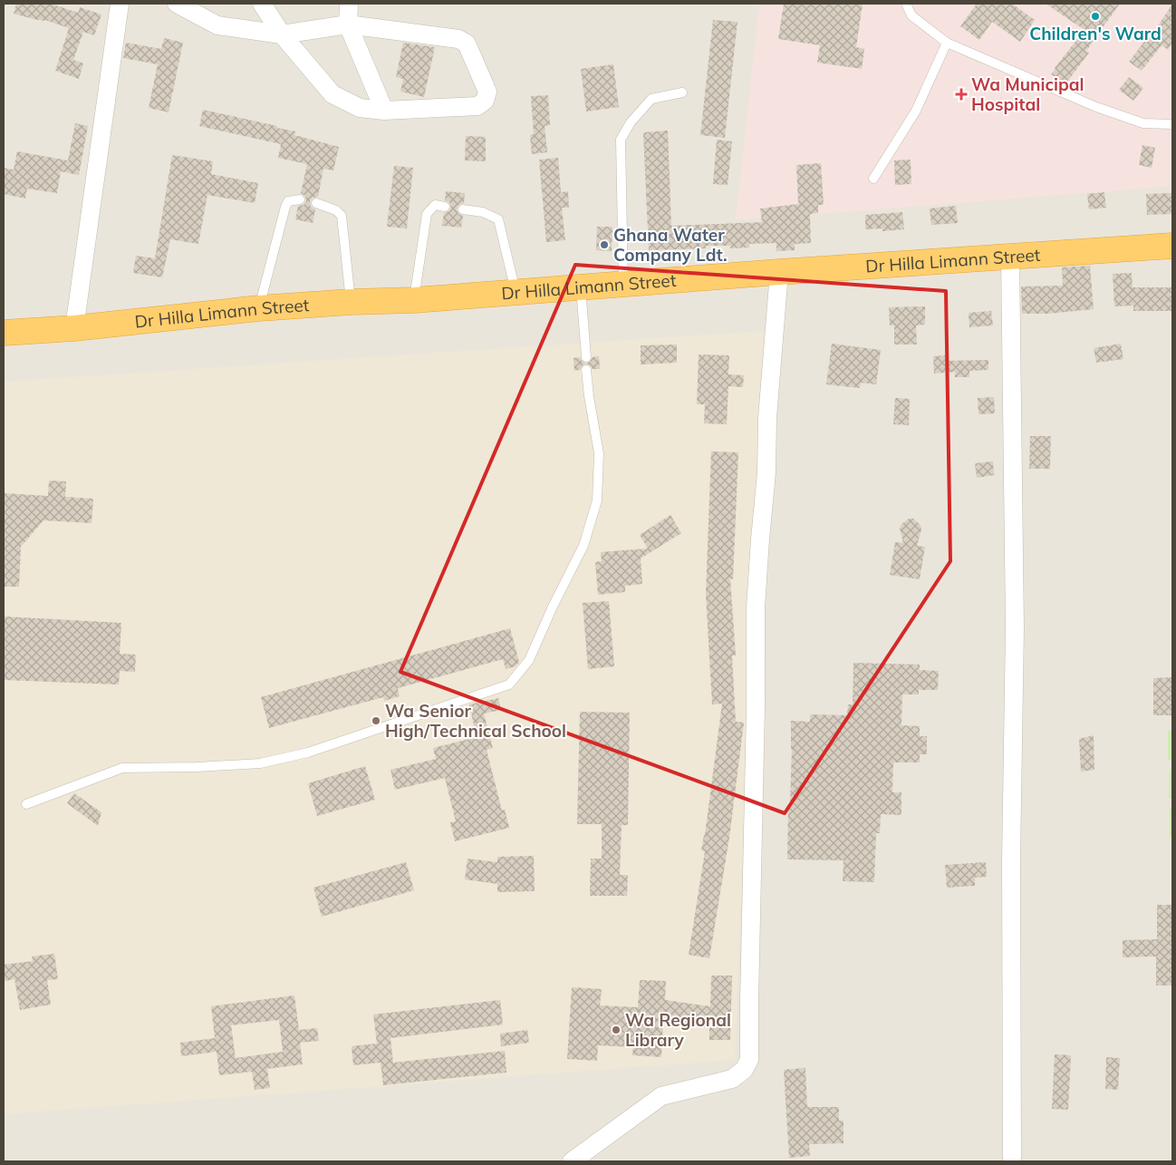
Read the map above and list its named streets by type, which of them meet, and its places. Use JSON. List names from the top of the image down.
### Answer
{
  "streets": {
    "highway": ["Dr Hilla Limann Street"]
  },
  "places": {
    "other": [
      "Children's Ward",
      "Ghana Water Company Ldt.",
      "Wa Senior High/Technical School",
      "Wa Regional Library"
    ],
    "health": ["Wa Municipal Hospital"]
  }
}
